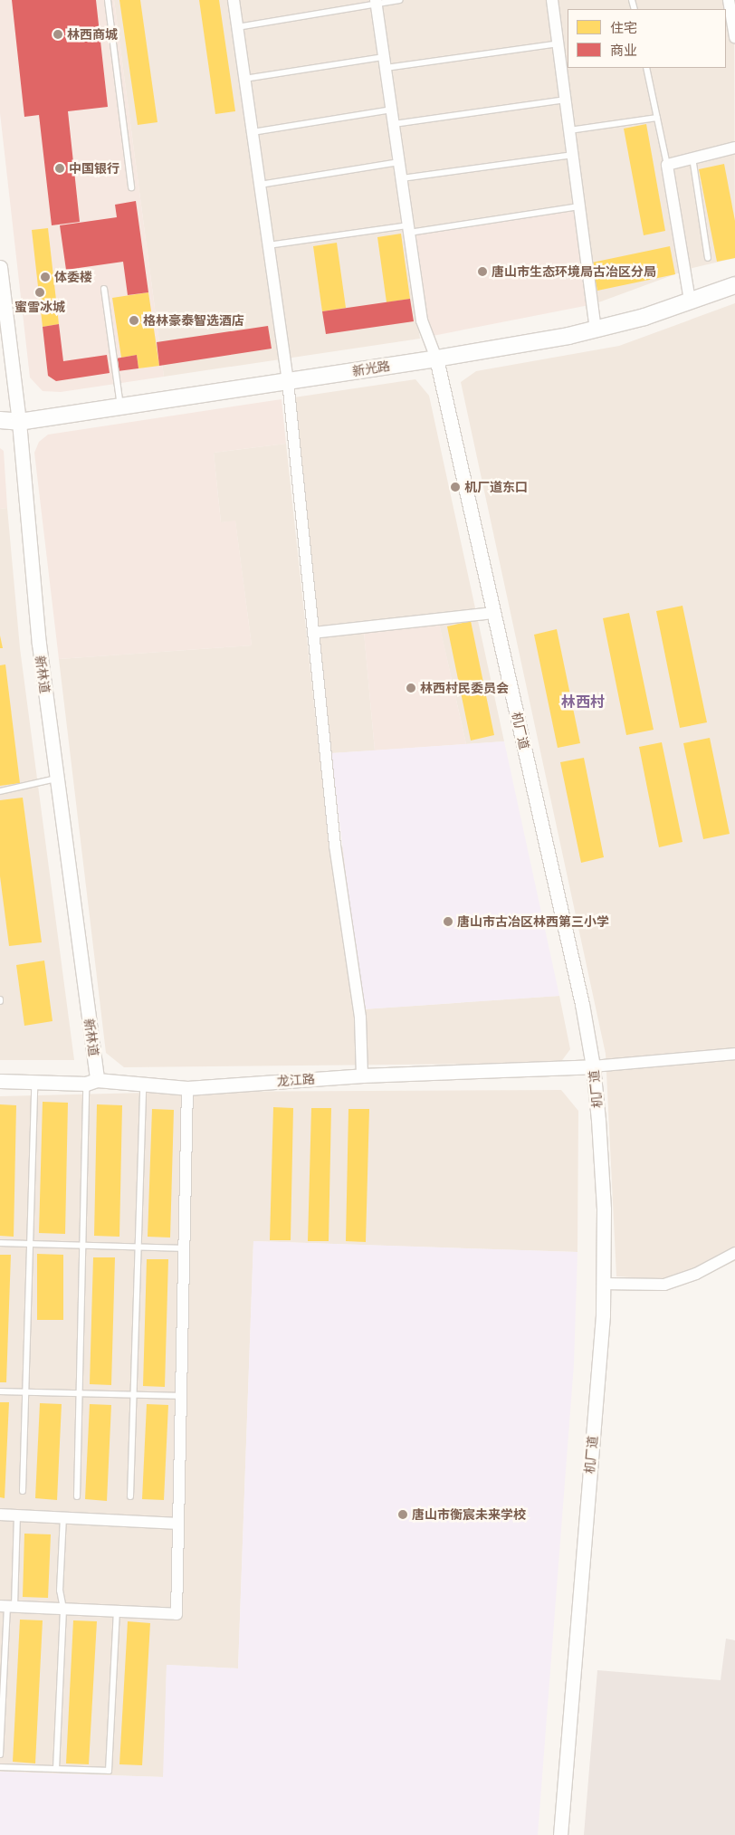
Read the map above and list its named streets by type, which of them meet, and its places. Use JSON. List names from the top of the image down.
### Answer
{
  "streets": {
    "main road": ["新光路"],
    "street": ["新林道", "机厂道", "龙江路"]
  },
  "crossings": [
    ["新光路", "新林道"],
    ["新光路", "机厂道"],
    ["新林道", "龙江路"],
    ["机厂道", "龙江路"]
  ],
  "districts": ["林西村"],
  "places": [
    "林西商城",
    "中国银行",
    "唐山市生态环境局古冶区分局",
    "体委楼",
    "蜜雪冰城",
    "格林豪泰智选酒店",
    "机厂道东口",
    "林西村民委员会",
    "唐山市古冶区林西第三小学",
    "唐山市衡宸未来学校"
  ],
  "legend": ["住宅", "商业"]
}
